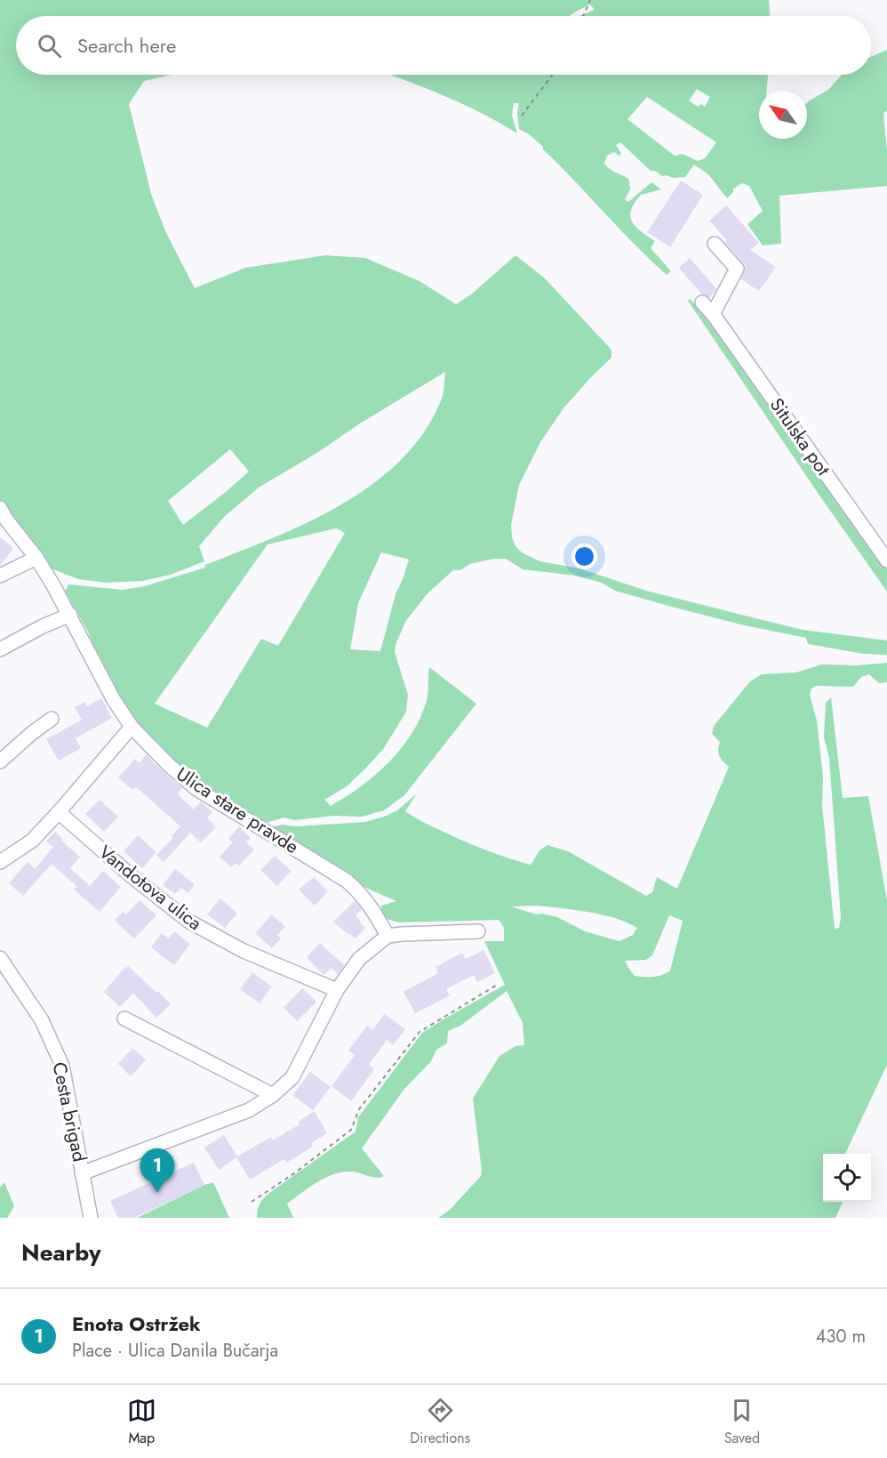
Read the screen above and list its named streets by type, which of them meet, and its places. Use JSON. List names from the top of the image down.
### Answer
{
  "streets": {
    "street": [
      "Situlska pot",
      "Ulica stare pravde",
      "Vandotova ulica",
      "Cesta brigad"
    ]
  },
  "north": "top left",
  "page": {
    "search": "Search here",
    "pins": "1",
    "heading": "Nearby",
    "list": [
      {
        "mark": "1",
        "name": "Enota Ostržek",
        "note": "Place · Ulica Danila Bučarja",
        "value": "430 m"
      }
    ],
    "nav": ["Map", "Directions", "Saved"]
  }
}
